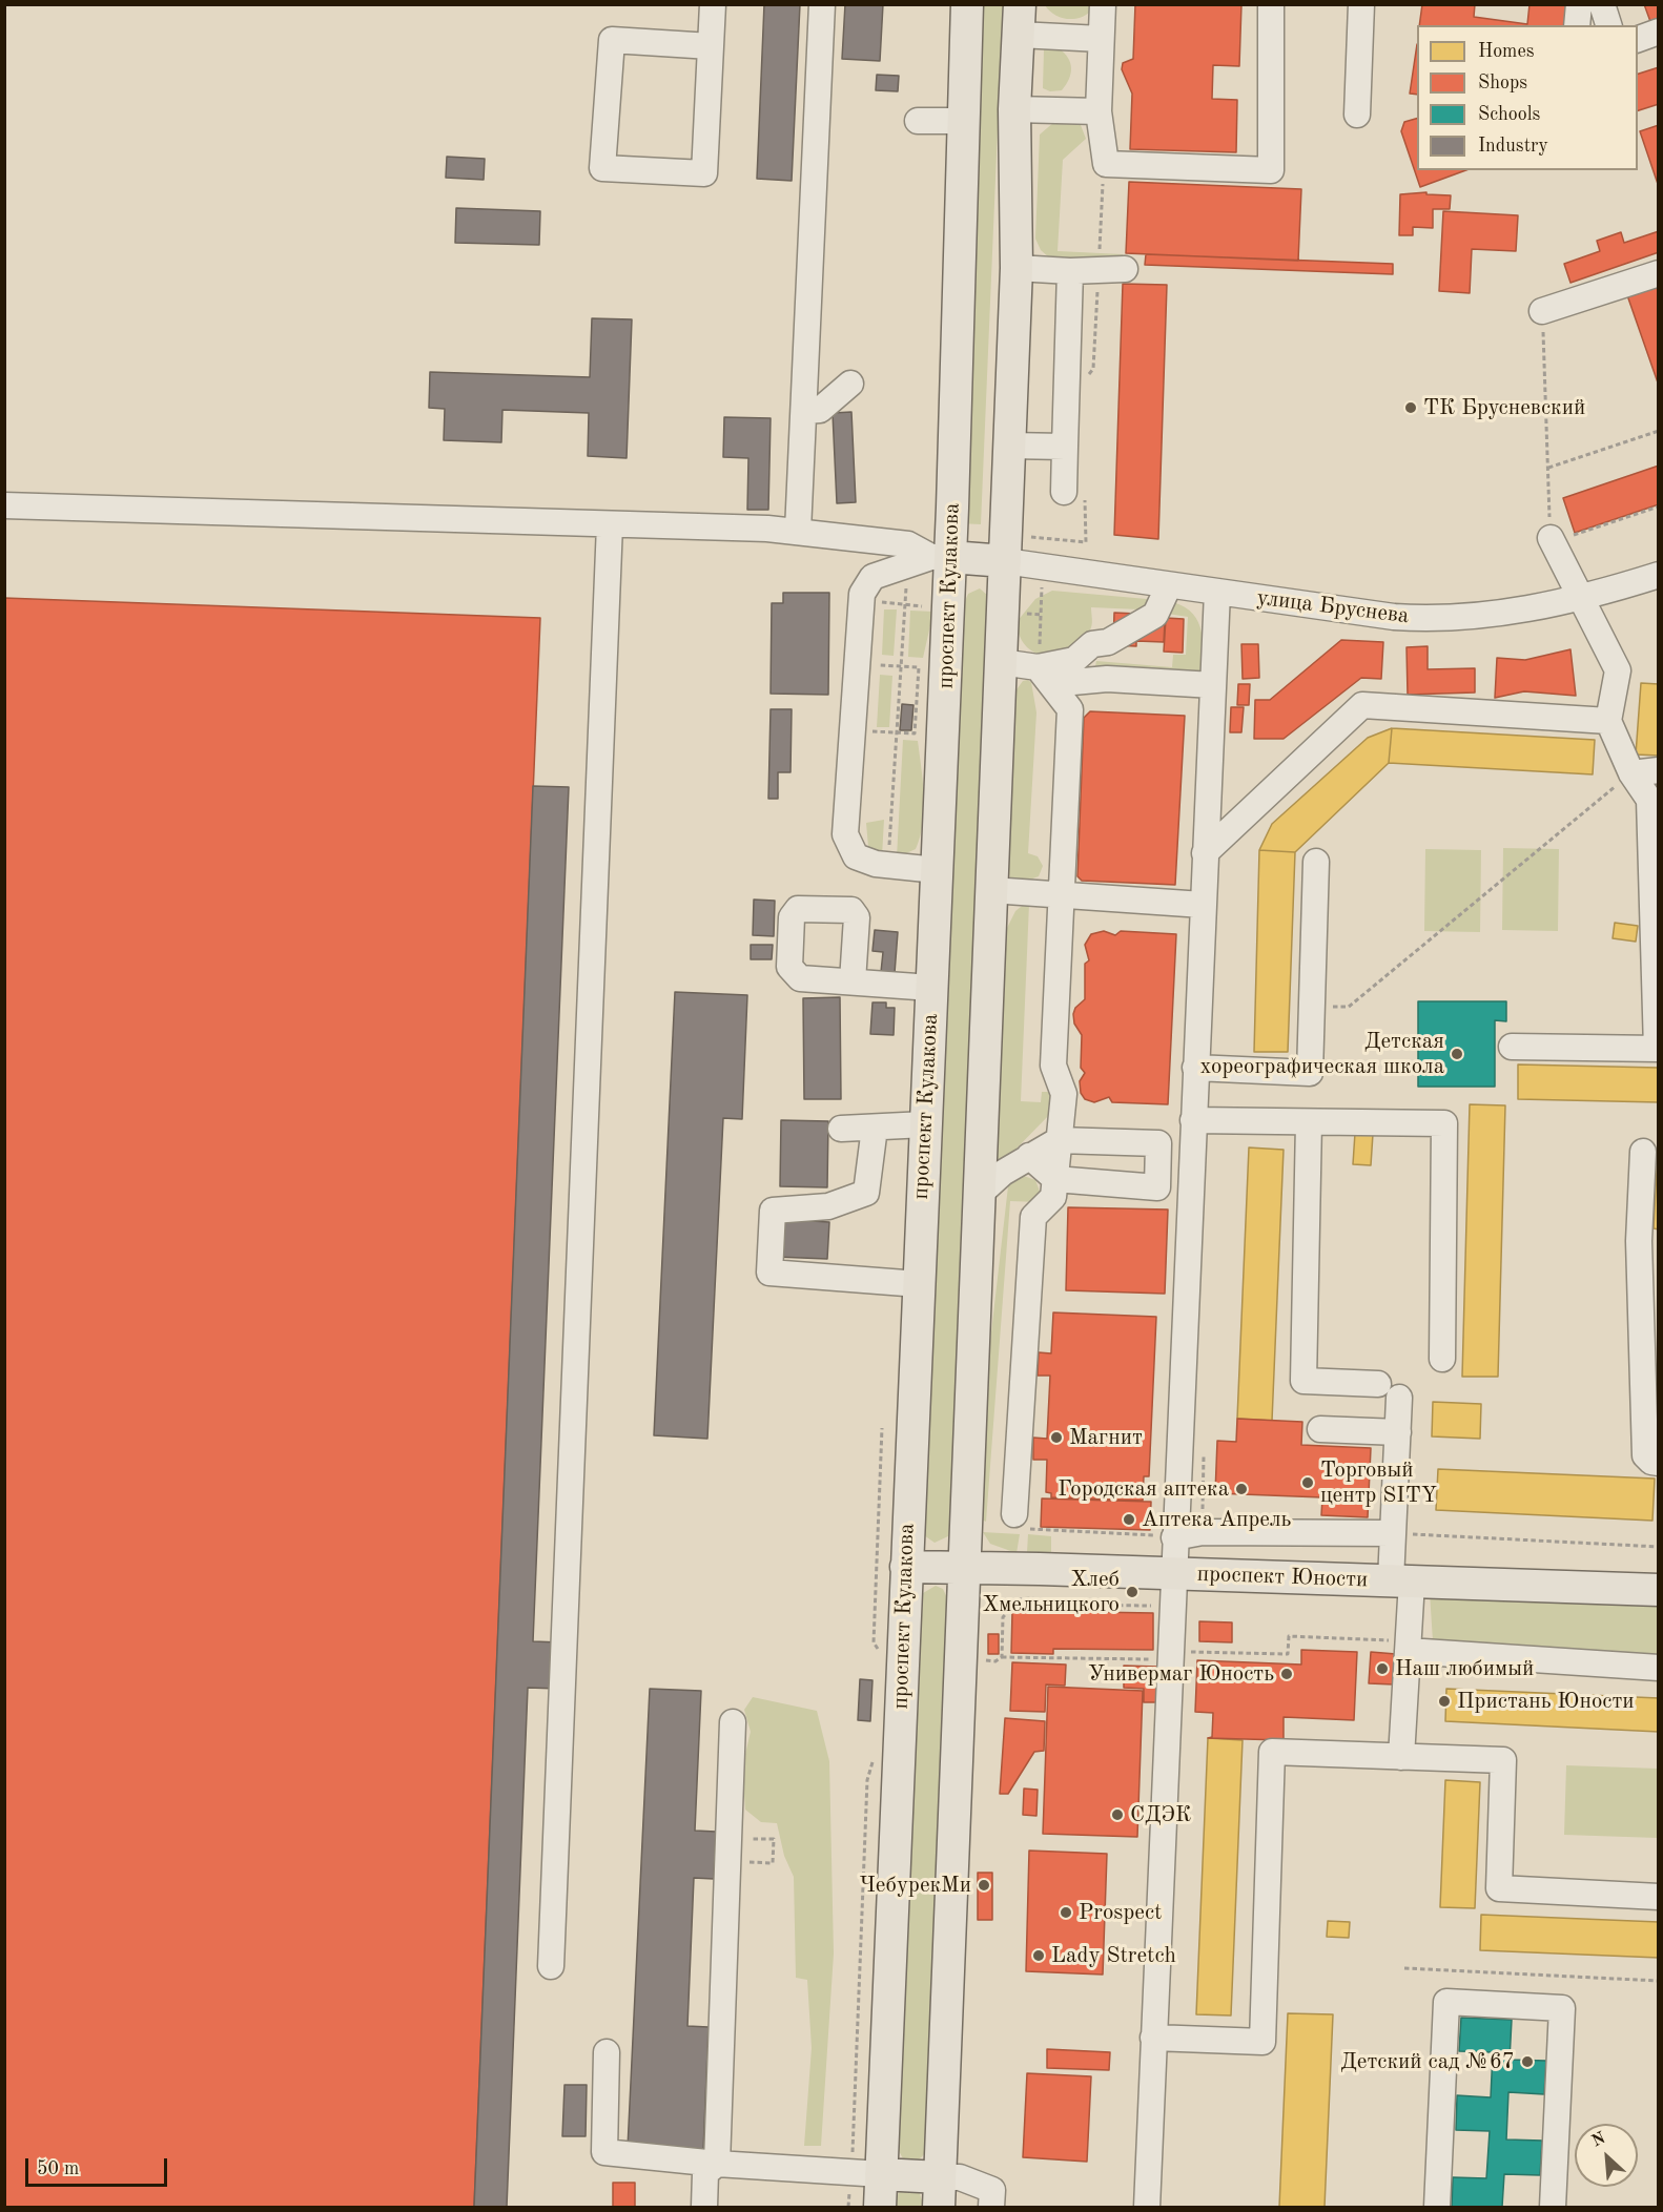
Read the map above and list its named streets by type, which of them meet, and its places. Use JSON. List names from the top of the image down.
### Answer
{
  "streets": {
    "main road": ["проспект Кулакова", "проспект Юности"],
    "street": ["улица Бруснева"]
  },
  "crossings": [
    ["проспект Кулакова", "проспект Юности"]
  ],
  "places": [
    "ТК Брусневский",
    "Детская хореографическая школа",
    "Магнит",
    "Торговый центр SITY",
    "Городская аптека",
    "Аптека Апрель",
    "Хлеб Хмельницкого",
    "Наш любимый",
    "Универмаг Юность",
    "Пристань Юности",
    "СДЭК",
    "ЧебурекМи",
    "Prospect",
    "Lady Stretch",
    "Детский сад №67"
  ],
  "legend": [
    "Homes",
    "Shops",
    "Schools",
    "Industry"
  ],
  "scale_bar": "50 m",
  "north": "top left"
}
